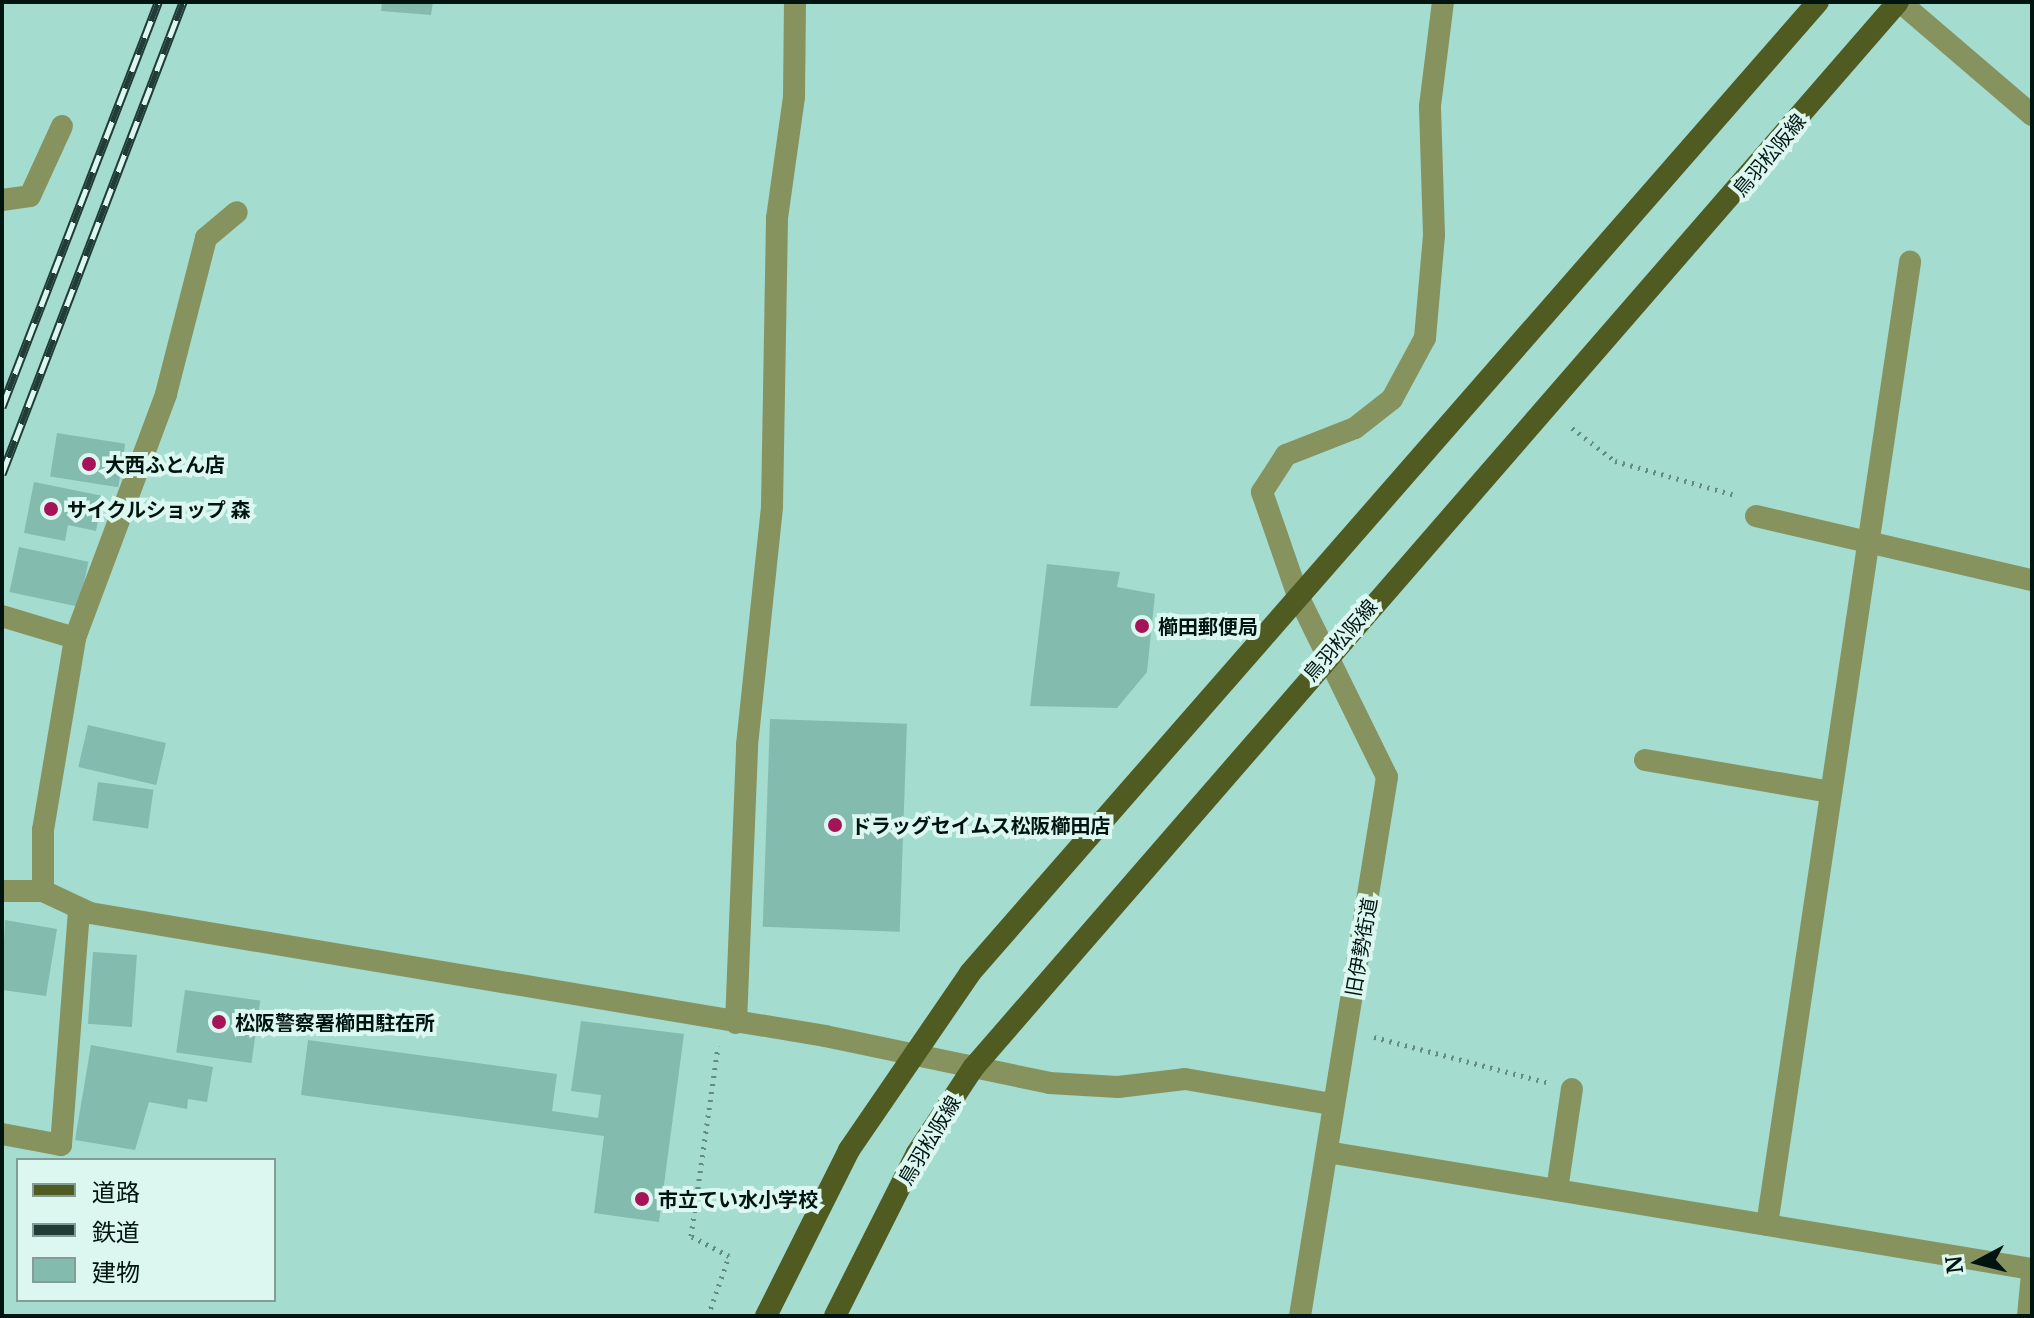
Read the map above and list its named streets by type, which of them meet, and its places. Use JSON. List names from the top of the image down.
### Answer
{
  "streets": {
    "main road": ["鳥羽松阪線"],
    "street": ["旧伊勢街道"]
  },
  "crossings": [
    ["鳥羽松阪線", "旧伊勢街道"]
  ],
  "places": [
    "大西ふとん店",
    "サイクルショップ 森",
    "櫛田郵便局",
    "ドラッグセイムス松阪櫛田店",
    "松阪警察署櫛田駐在所",
    "市立てい水小学校"
  ],
  "legend": ["道路", "鉄道", "建物"],
  "north": "left"
}
